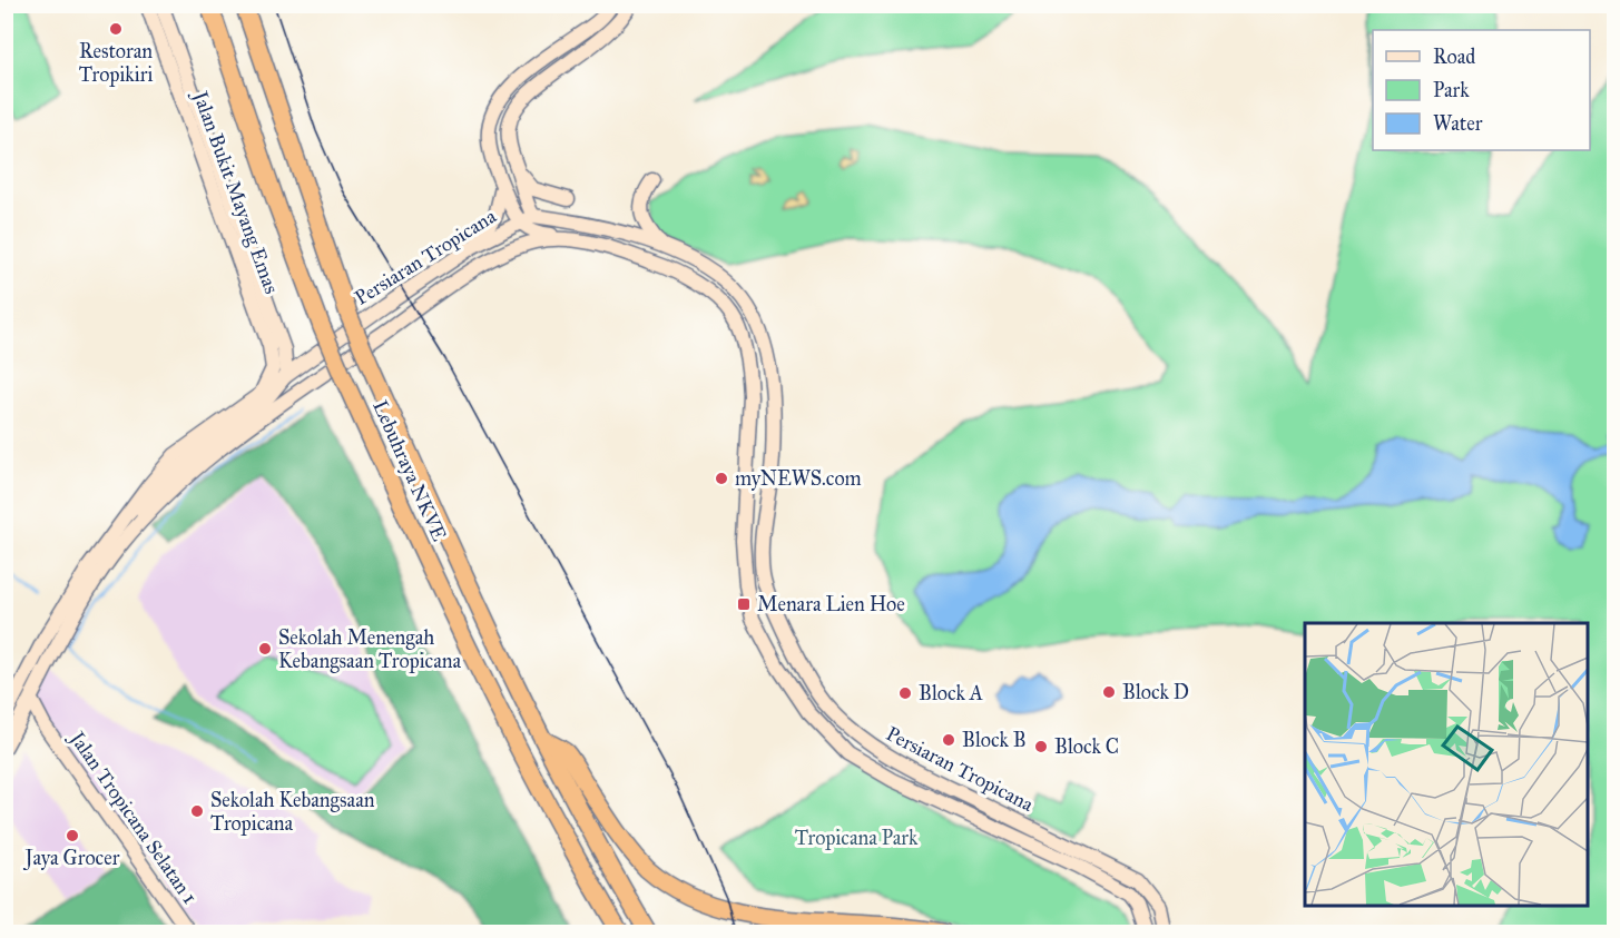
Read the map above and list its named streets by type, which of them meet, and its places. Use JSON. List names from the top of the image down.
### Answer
{
  "streets": {
    "highway": ["Lebuhraya NKVE"],
    "main road": ["Jalan Bukit Mayang Emas", "Persiaran Tropicana", "Jalan Tropicana Selatan 1"]
  },
  "crossings": [
    ["Jalan Bukit Mayang Emas", "Persiaran Tropicana"],
    ["Persiaran Tropicana", "Jalan Tropicana Selatan 1"]
  ],
  "parks": ["Tropicana Park"],
  "places": {
    "other": [
      "Restoran Tropikiri",
      "myNEWS.com",
      "Sekolah Menengah Kebangsaan Tropicana",
      "Block D",
      "Block A",
      "Block B",
      "Block C",
      "Sekolah Kebangsaan Tropicana",
      "Jaya Grocer"
    ],
    "transit": ["Menara Lien Hoe"]
  },
  "legend": ["Road", "Park", "Water"]
}
